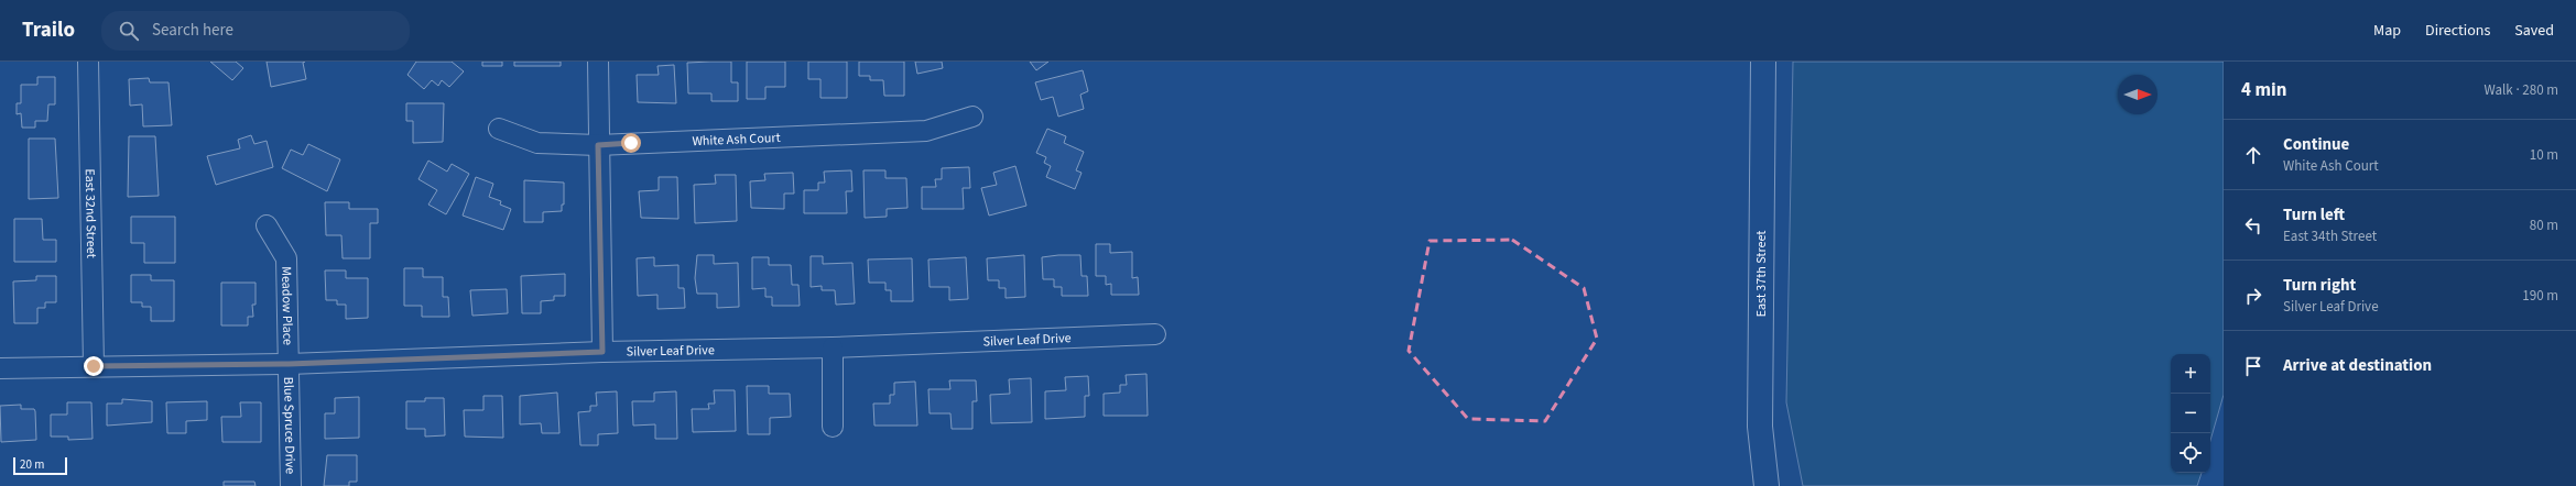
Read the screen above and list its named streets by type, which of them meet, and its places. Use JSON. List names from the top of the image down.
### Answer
{
  "streets": {
    "main road": ["East 37th Street"],
    "street": [
      "White Ash Court",
      "East 32nd Street",
      "Meadow Place",
      "Silver Leaf Drive",
      "Blue Spruce Drive"
    ]
  },
  "crossings": [
    ["East 32nd Street", "Silver Leaf Drive"],
    ["Meadow Place", "Silver Leaf Drive"],
    ["Meadow Place", "Blue Spruce Drive"],
    ["Silver Leaf Drive", "Blue Spruce Drive"]
  ],
  "scale_bar": "20 m",
  "north": "right",
  "page": {
    "header": "Trailo",
    "search": "Search here",
    "nav": ["Map", "Directions", "Saved"],
    "heading": ["4 min", "Walk · 280 m"],
    "list": [
      ["Continue", "White Ash Court", "10 m"],
      ["Turn left", "East 34th Street", "80 m"],
      ["Turn right", "Silver Leaf Drive", "190 m"],
      "Arrive at destination"
    ],
    "map_buttons": ["+", "−"],
    "scale": "20 m"
  }
}
